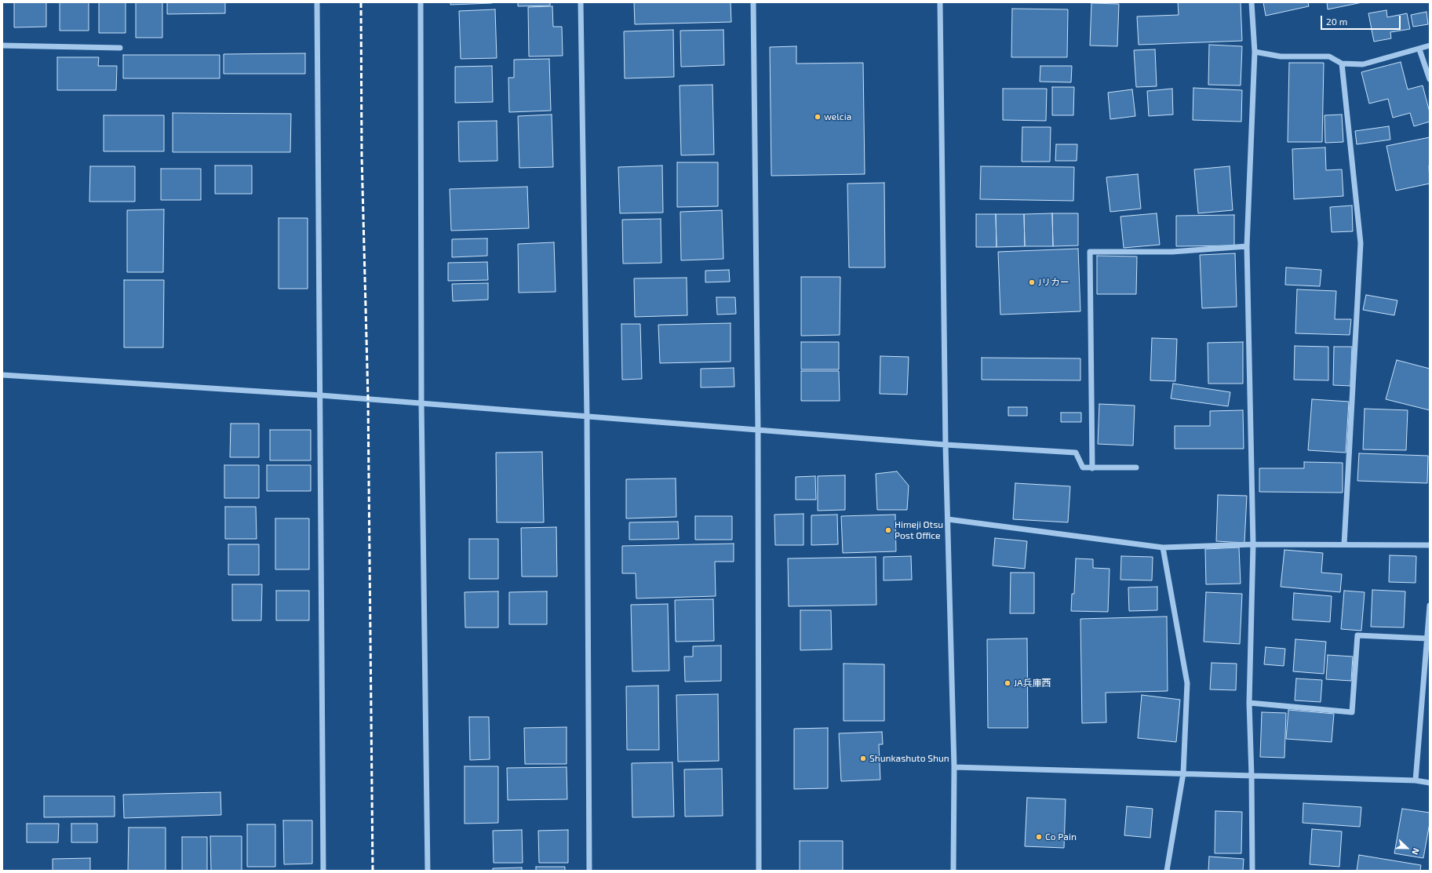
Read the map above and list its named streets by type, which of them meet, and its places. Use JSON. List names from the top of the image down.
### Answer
{
  "places": [
    "welcia",
    "Jリカー",
    "Himeji Otsu Post Office",
    "JA兵庫西",
    "Shunkashuto Shun",
    "Co Pain"
  ],
  "scale_bar": "20 m",
  "north": "right"
}
